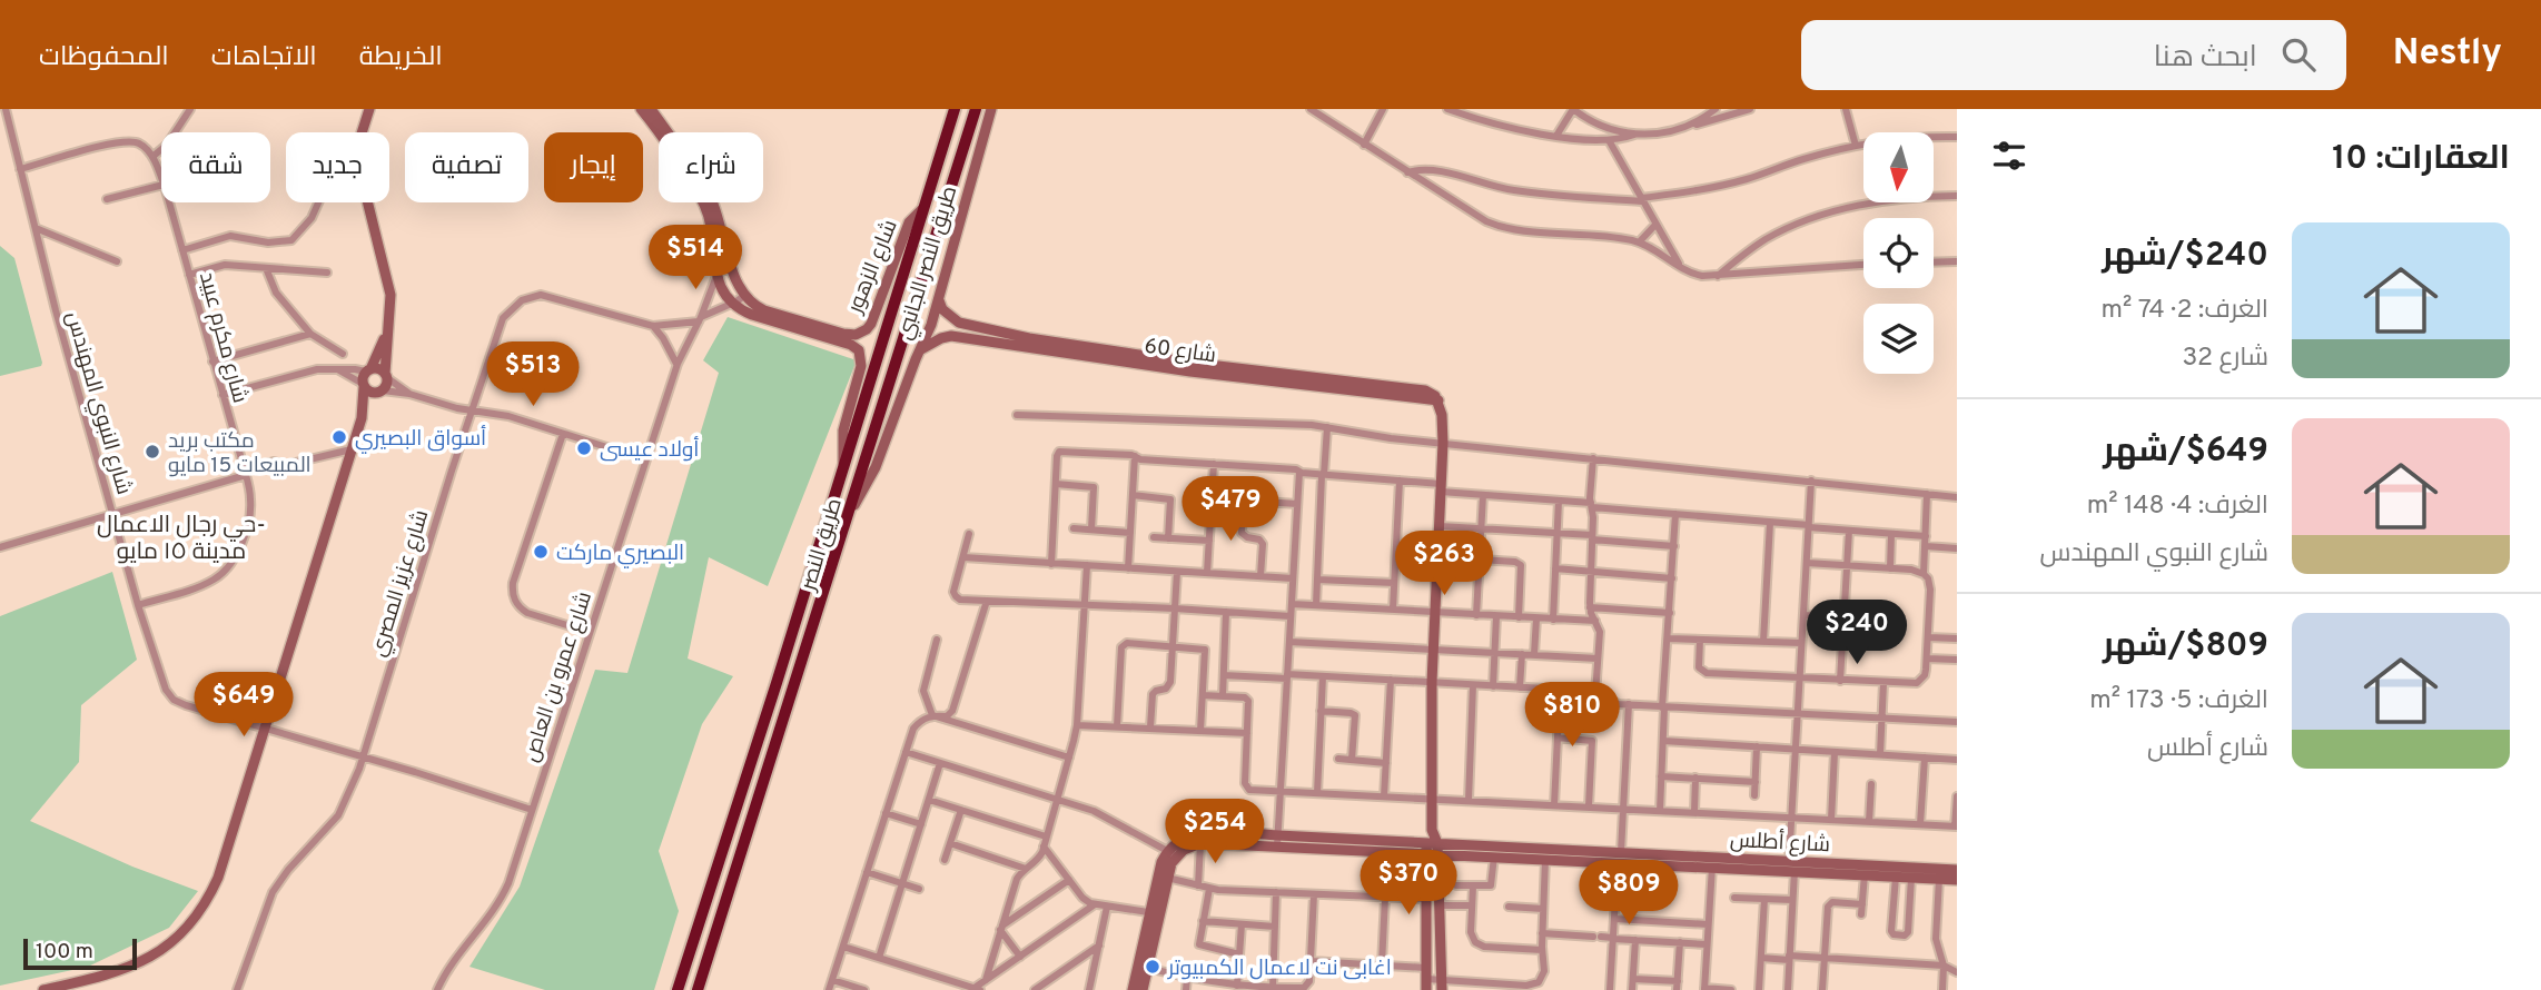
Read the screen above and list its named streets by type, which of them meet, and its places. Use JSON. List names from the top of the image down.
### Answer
{
  "streets": {
    "highway": ["طريق النصر"],
    "street": [
      "طريق النصر الجانبي",
      "شارع الزهور",
      "شارع مكرم عبيد",
      "شارع 60",
      "شارع النبوي المهندس",
      "شارع عزيز المصري",
      "شارع عمرو بن العاص",
      "شارع أطلس"
    ]
  },
  "crossings": [
    ["طريق النصر الجانبي", "شارع 60"],
    ["طريق النصر الجانبي", "طريق النصر"],
    ["شارع الزهور", "طريق النصر"],
    ["شارع مكرم عبيد", "شارع النبوي المهندس"],
    ["شارع 60", "شارع أطلس"],
    ["شارع عزيز المصري", "شارع عمرو بن العاص"]
  ],
  "districts": ["حي رجال الاعمال- مدينة ١٥ مايو"],
  "places": [
    "أسواق البصيري",
    "أولاد عيسى",
    "مكتب بريد المبيعات 15 مايو",
    "البصيري ماركت",
    "اغابى نت لاعمال الكمبيوتر"
  ],
  "scale_bar": "100 m",
  "north": "bottom",
  "page": {
    "header": "Nestly",
    "search": "ابحث هنا",
    "nav": ["الخريطة", "الاتجاهات", "المحفوظات"],
    "heading": "العقارات: 10",
    "chip": [
      "شراء",
      "إيجار",
      "تصفية",
      "جديد",
      "شقة"
    ],
    "list": [
      {
        "name": "$240/شهر",
        "note": "الغرف: 2 · 74 m² · شارع 32"
      },
      {
        "name": "$649/شهر",
        "note": "الغرف: 4 · 148 m² · شارع النبوي المهندس"
      },
      {
        "name": "$809/شهر",
        "note": "الغرف: 5 · 173 m² · شارع أطلس"
      }
    ],
    "price": [
      "$514",
      "$513",
      "$479",
      "$263",
      "$240",
      "$649",
      "$810",
      "$254",
      "$370",
      "$809"
    ],
    "scale": "100 m"
  }
}
